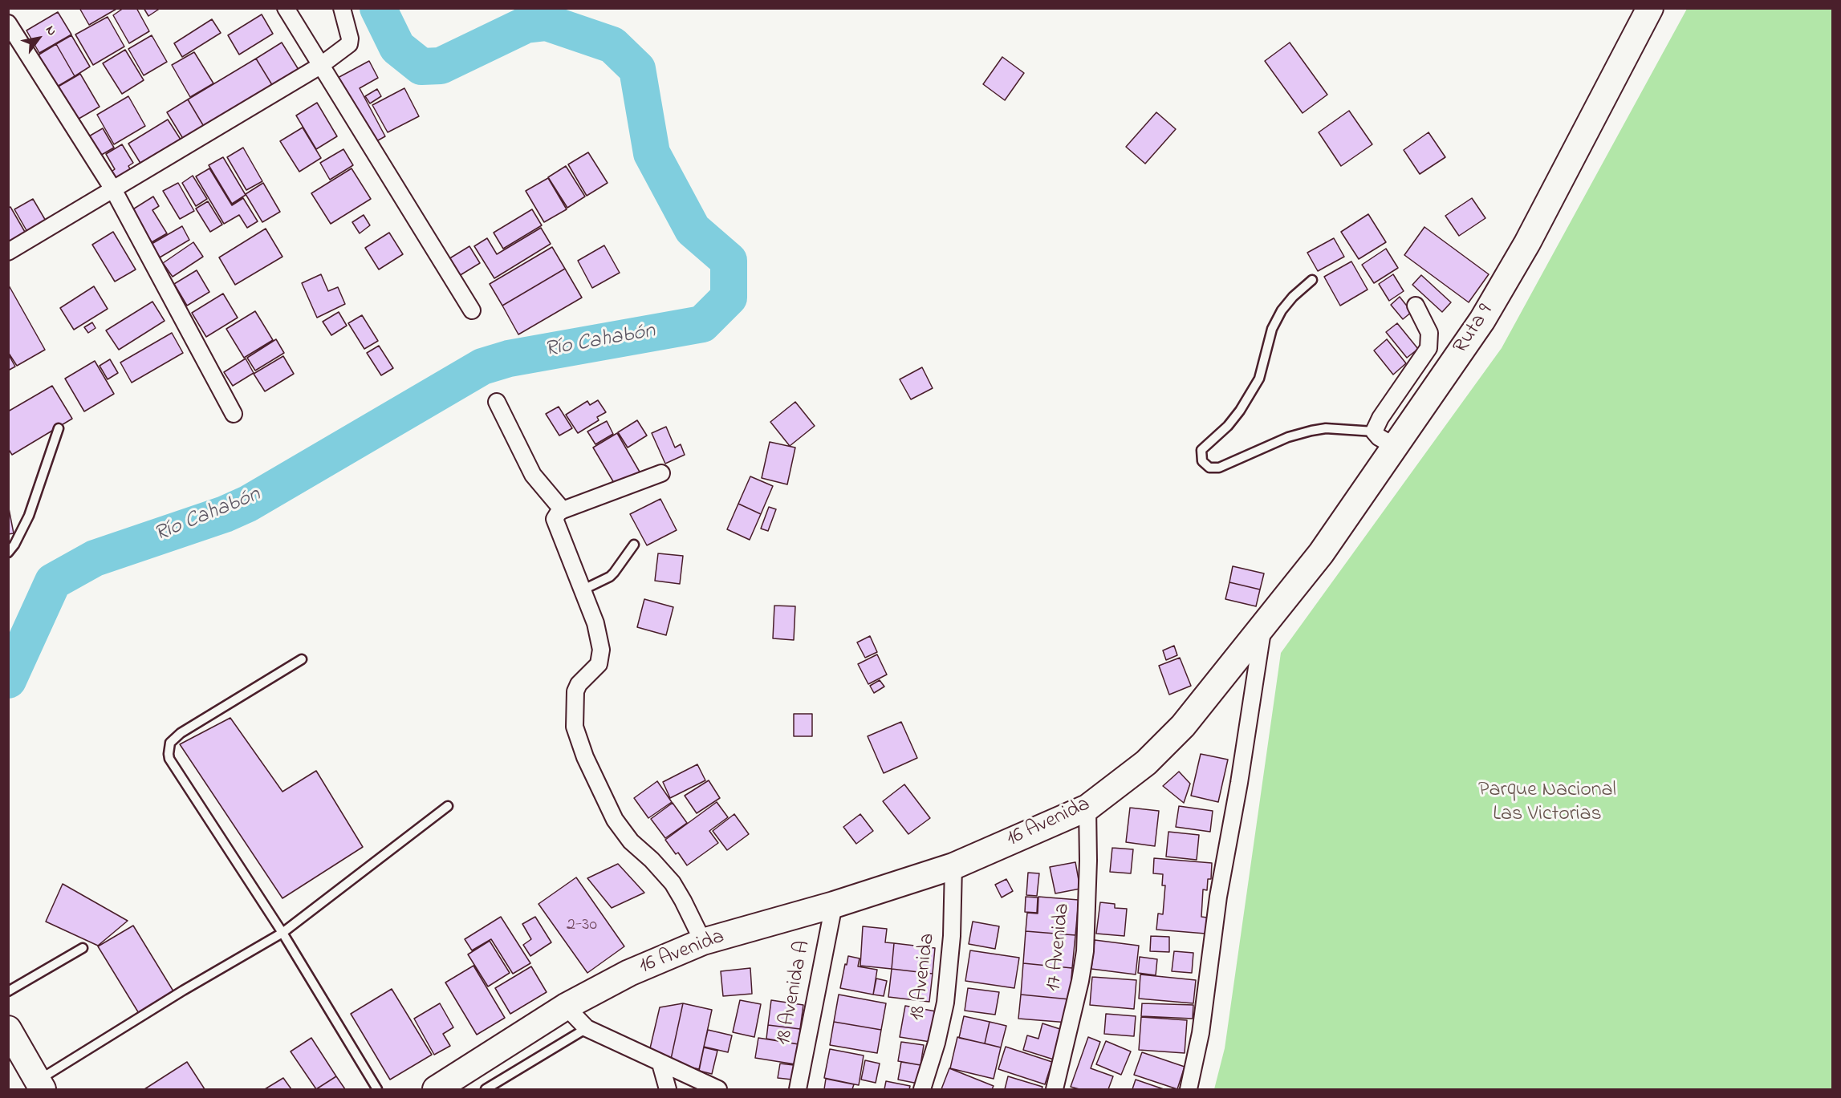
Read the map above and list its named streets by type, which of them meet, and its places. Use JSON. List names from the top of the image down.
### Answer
{
  "streets": {
    "main road": ["Ruta 9", "16 Avenida"],
    "street": ["17 Avenida", "18 Avenida", "18 Avenida A"]
  },
  "crossings": [
    ["Ruta 9", "16 Avenida"],
    ["16 Avenida", "17 Avenida"],
    ["16 Avenida", "18 Avenida"],
    ["16 Avenida", "18 Avenida A"]
  ],
  "water": ["Río Cahabón"],
  "parks": ["Parque Nacional Las Victorias"],
  "house_numbers": ["2-30"],
  "north": "top right"
}
